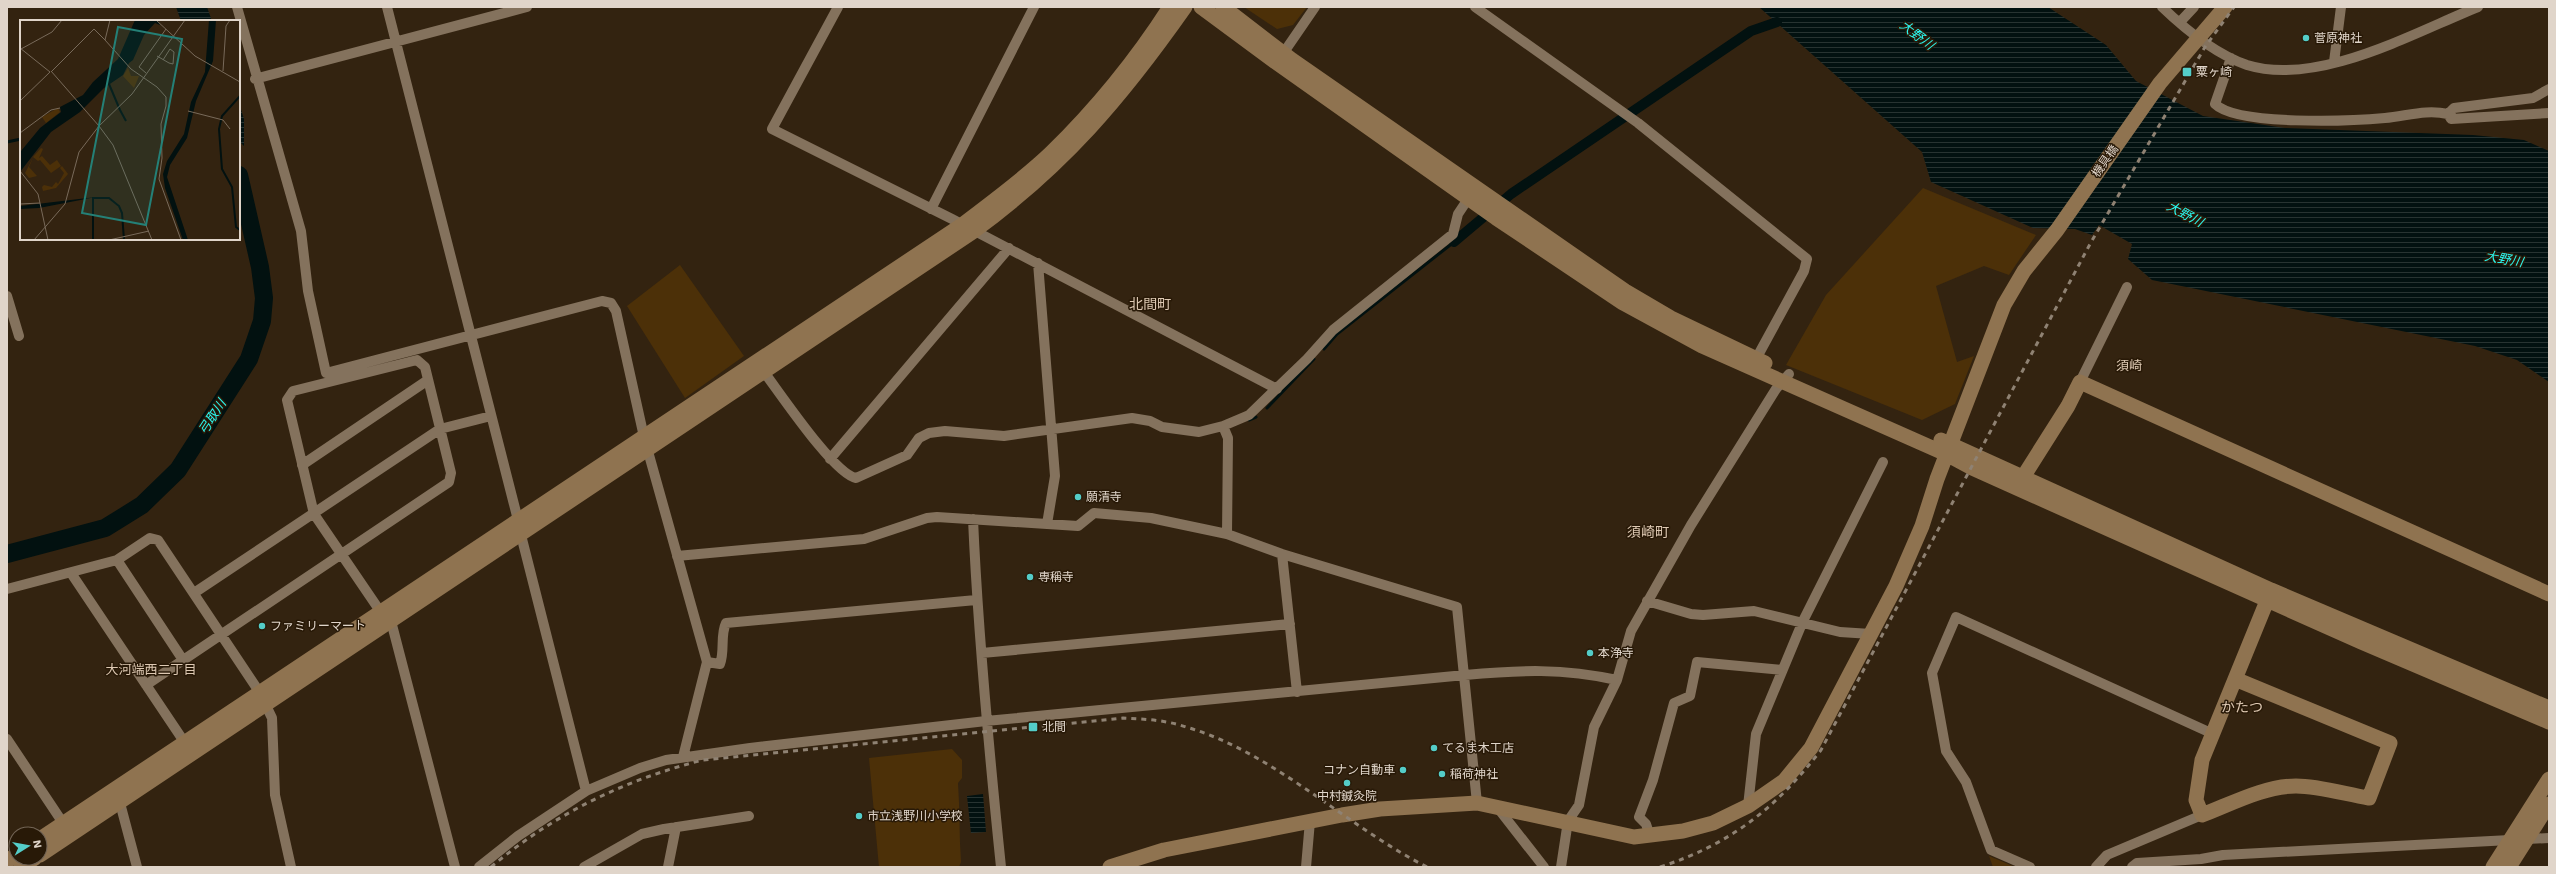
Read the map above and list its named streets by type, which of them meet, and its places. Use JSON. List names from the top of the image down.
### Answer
{
  "streets": {
    "street": ["機具橋"]
  },
  "districts": [
    "北間町",
    "須崎",
    "須崎町",
    "大河端西二丁目",
    "かたつ"
  ],
  "water": ["大野川", "弓取川"],
  "places": {
    "other": [
      "菅原神社",
      "願清寺",
      "専稱寺",
      "ファミリーマート",
      "本浄寺",
      "てるま木工店",
      "コナン自動車",
      "稲荷神社",
      "中村鍼灸院",
      "市立浅野川小学校"
    ],
    "transit": ["粟ヶ崎", "北間"]
  },
  "north": "right"
}
